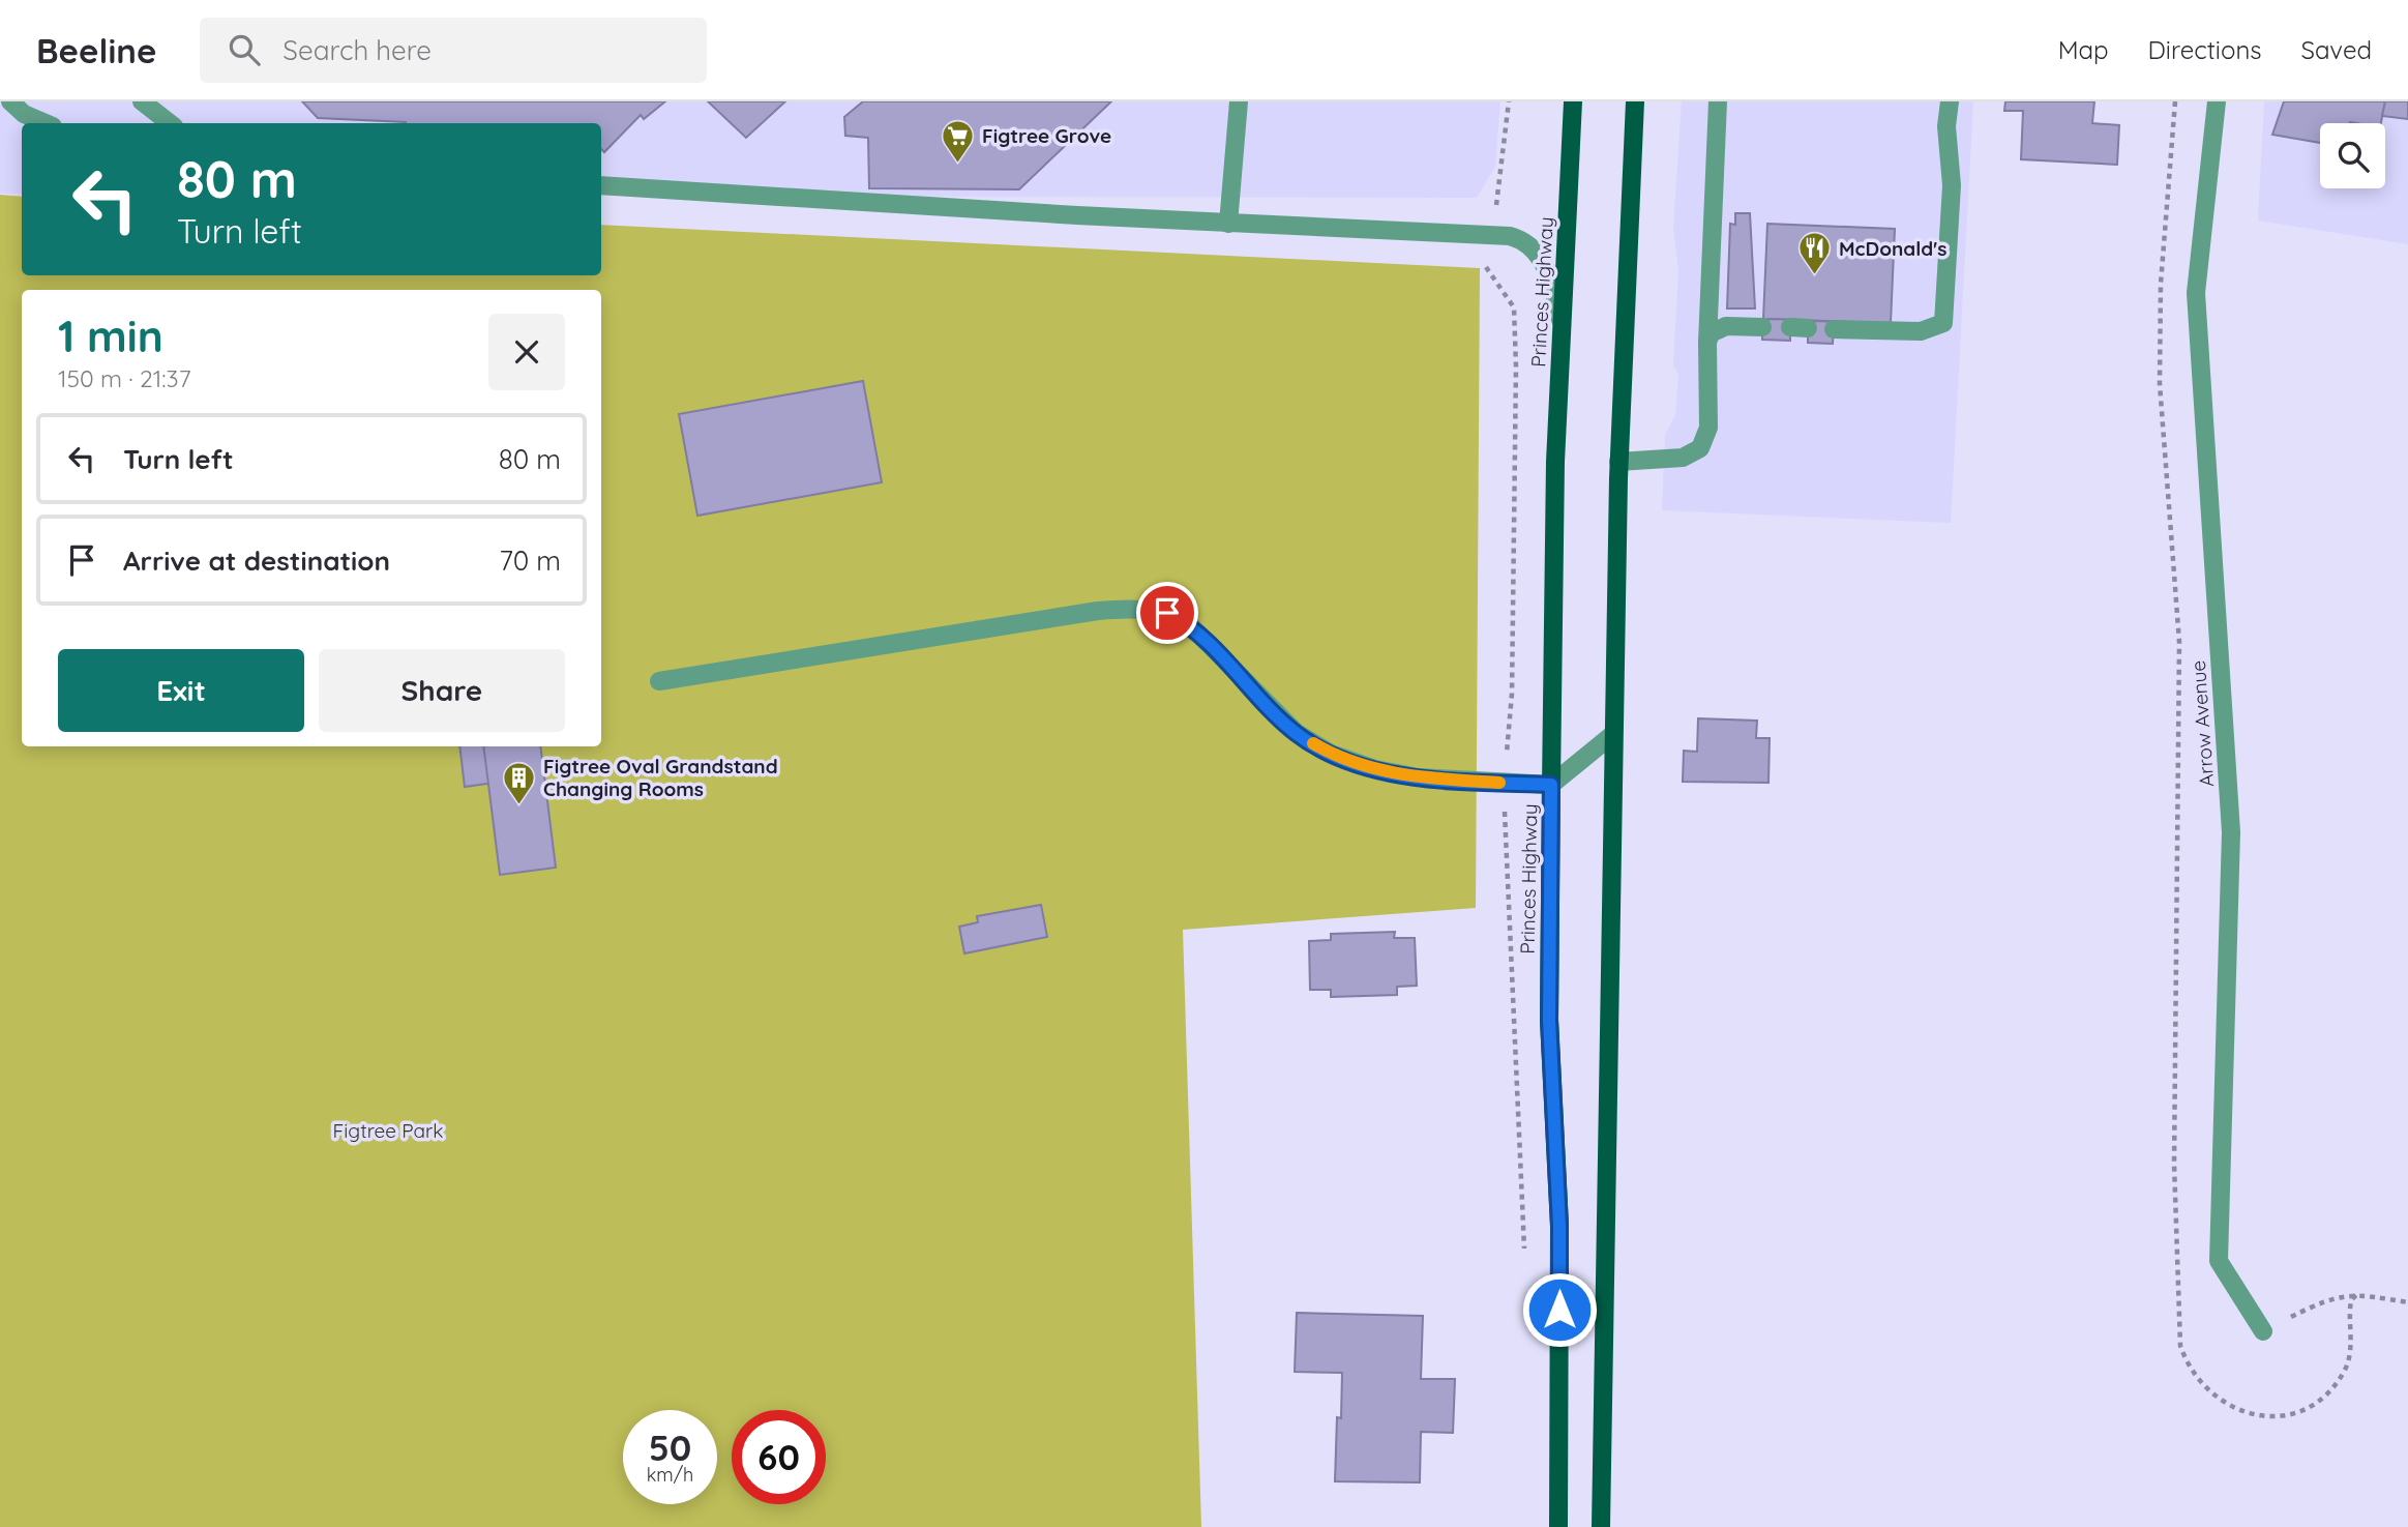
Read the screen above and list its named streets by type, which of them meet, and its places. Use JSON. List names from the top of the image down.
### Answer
{
  "streets": {
    "main road": ["Princes Highway"],
    "street": ["Arrow Avenue"]
  },
  "parks": ["Figtree Park"],
  "places": {
    "supermarket": ["Figtree Grove"],
    "restaurant": ["McDonald's"],
    "building": ["Figtree Oval Grandstand Changing Rooms"]
  },
  "page": {
    "header": "Beeline",
    "search": "Search here",
    "nav": ["Map", "Directions", "Saved"],
    "turn": ["80 m", "Turn left"],
    "heading": ["1 min", "150 m · 21:37"],
    "list": [
      {
        "name": "Turn left",
        "value": "80 m"
      },
      {
        "name": "Arrive at destination",
        "value": "70 m"
      }
    ],
    "buttons": ["Exit", "Share"],
    "speed": "50 km/h",
    "limit": "60"
  }
}
